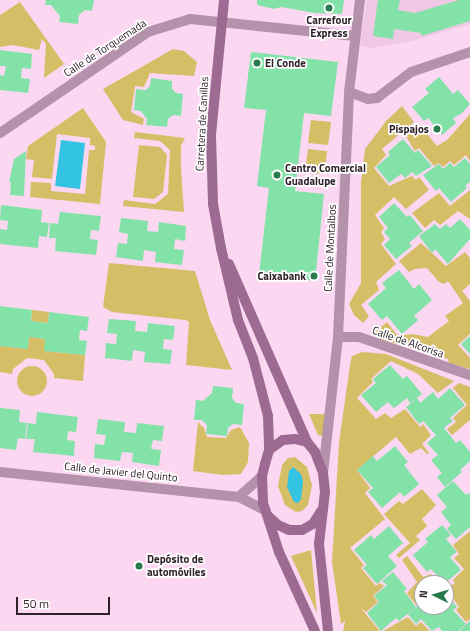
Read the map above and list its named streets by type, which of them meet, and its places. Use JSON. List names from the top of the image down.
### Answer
{
  "streets": {
    "street": [
      "Calle de Torquemada",
      "Carretera de Canillas",
      "Calle de Montalbos",
      "Calle de Alcorisa",
      "Calle de Javier del Quinto"
    ]
  },
  "crossings": [
    ["Calle de Torquemada", "Carretera de Canillas"],
    ["Calle de Torquemada", "Calle de Montalbos"],
    ["Carretera de Canillas", "Calle de Montalbos"],
    ["Carretera de Canillas", "Calle de Javier del Quinto"],
    ["Calle de Montalbos", "Calle de Alcorisa"],
    ["Calle de Montalbos", "Calle de Javier del Quinto"]
  ],
  "places": [
    "Carrefour Express",
    "El Conde",
    "Pispajos",
    "Centro Comercial Guadalupe",
    "Caixabank",
    "Depósito de automóviles"
  ],
  "scale_bar": "50 m",
  "north": "left"
}
